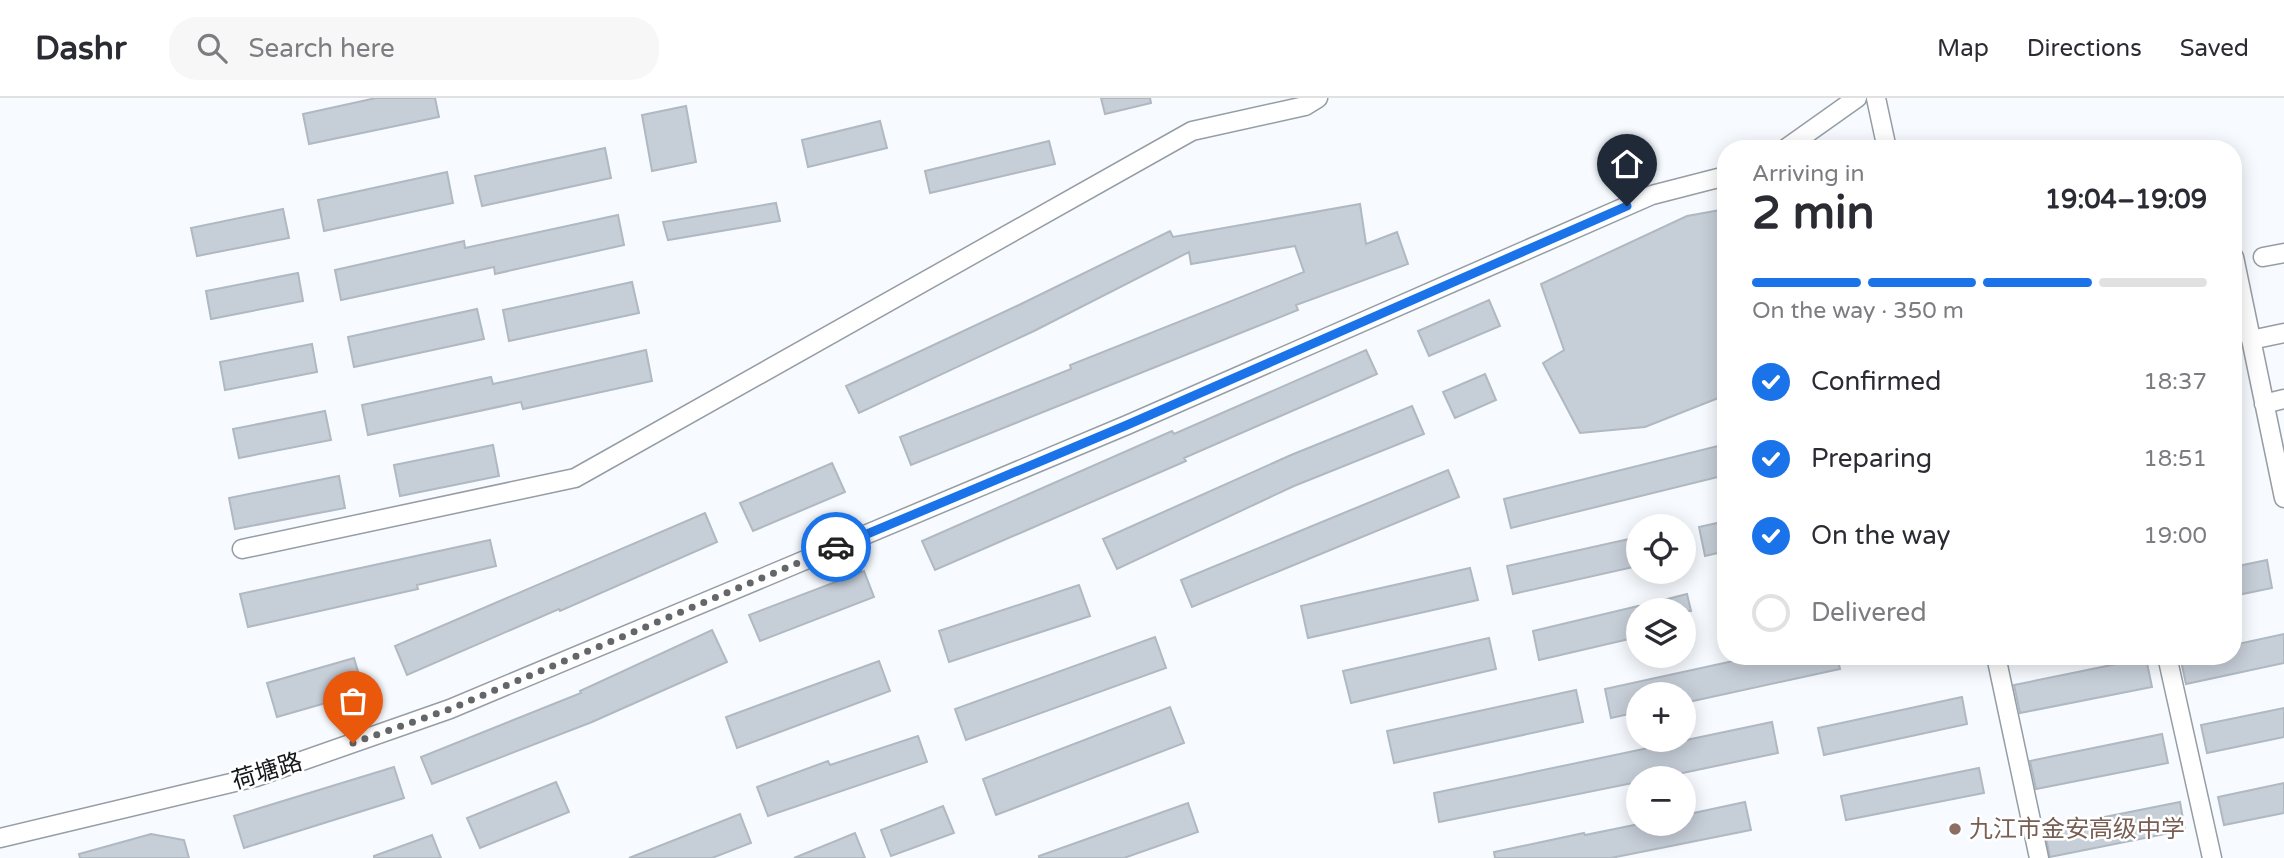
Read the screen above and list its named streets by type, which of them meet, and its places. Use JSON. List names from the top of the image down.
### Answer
{
  "streets": {
    "street": ["荷塘路"]
  },
  "places": ["九江市金安高级中学"],
  "page": {
    "header": "Dashr",
    "search": "Search here",
    "nav": ["Map", "Directions", "Saved"],
    "heading": ["2 min", "Arriving in", "19:04–19:09"],
    "bar": "On the way · 350 m",
    "list": [
      ["Confirmed", "18:37"],
      ["Preparing", "18:51"],
      ["On the way", "19:00"],
      "Delivered"
    ],
    "map_buttons": ["+", "−"]
  }
}
